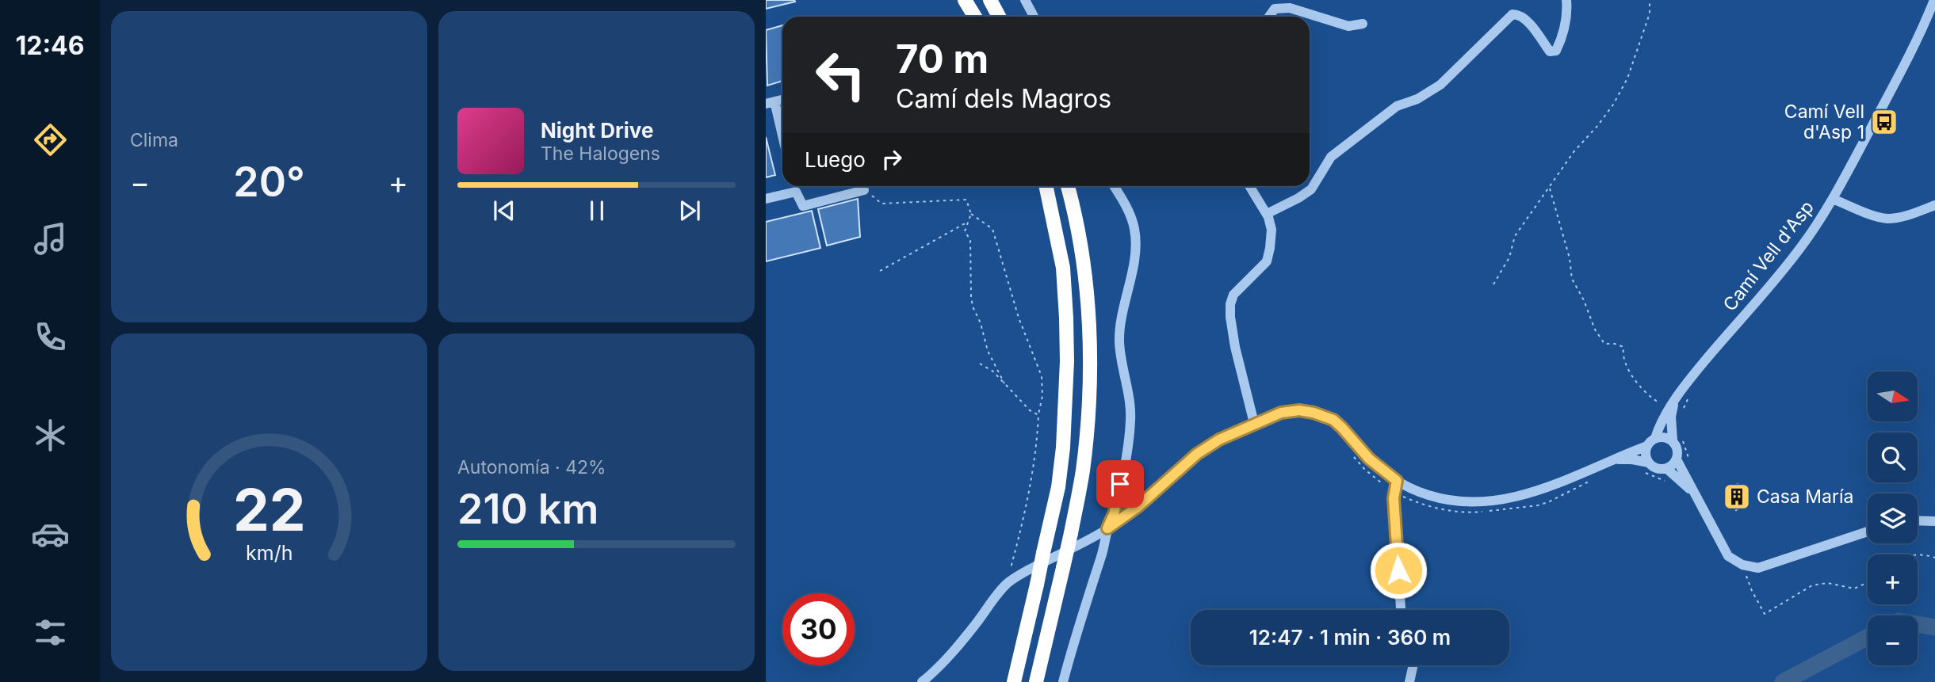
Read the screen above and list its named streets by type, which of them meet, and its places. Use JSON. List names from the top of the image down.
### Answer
{
  "streets": {
    "street": ["Camí Vell d'Asp"]
  },
  "places": {
    "bus stop": ["Camí Vell d'Asp 1"],
    "building": ["Casa María"]
  },
  "north": "right",
  "page": {
    "tabs": "12:46",
    "tile": [
      "Clima",
      ["Autonomía · 42%", "210 km"]
    ],
    "turn": ["70 m", "Camí dels Magros"],
    "song": ["Night Drive", "The Halogens"],
    "then": "Luego",
    "heat": ["−", "20°", "+"],
    "map_buttons": ["+", "−"],
    "limit": "30",
    "trip": "12:47 · 1 min · 360 m",
    "gauge": ["22", "km/h"]
  }
}
